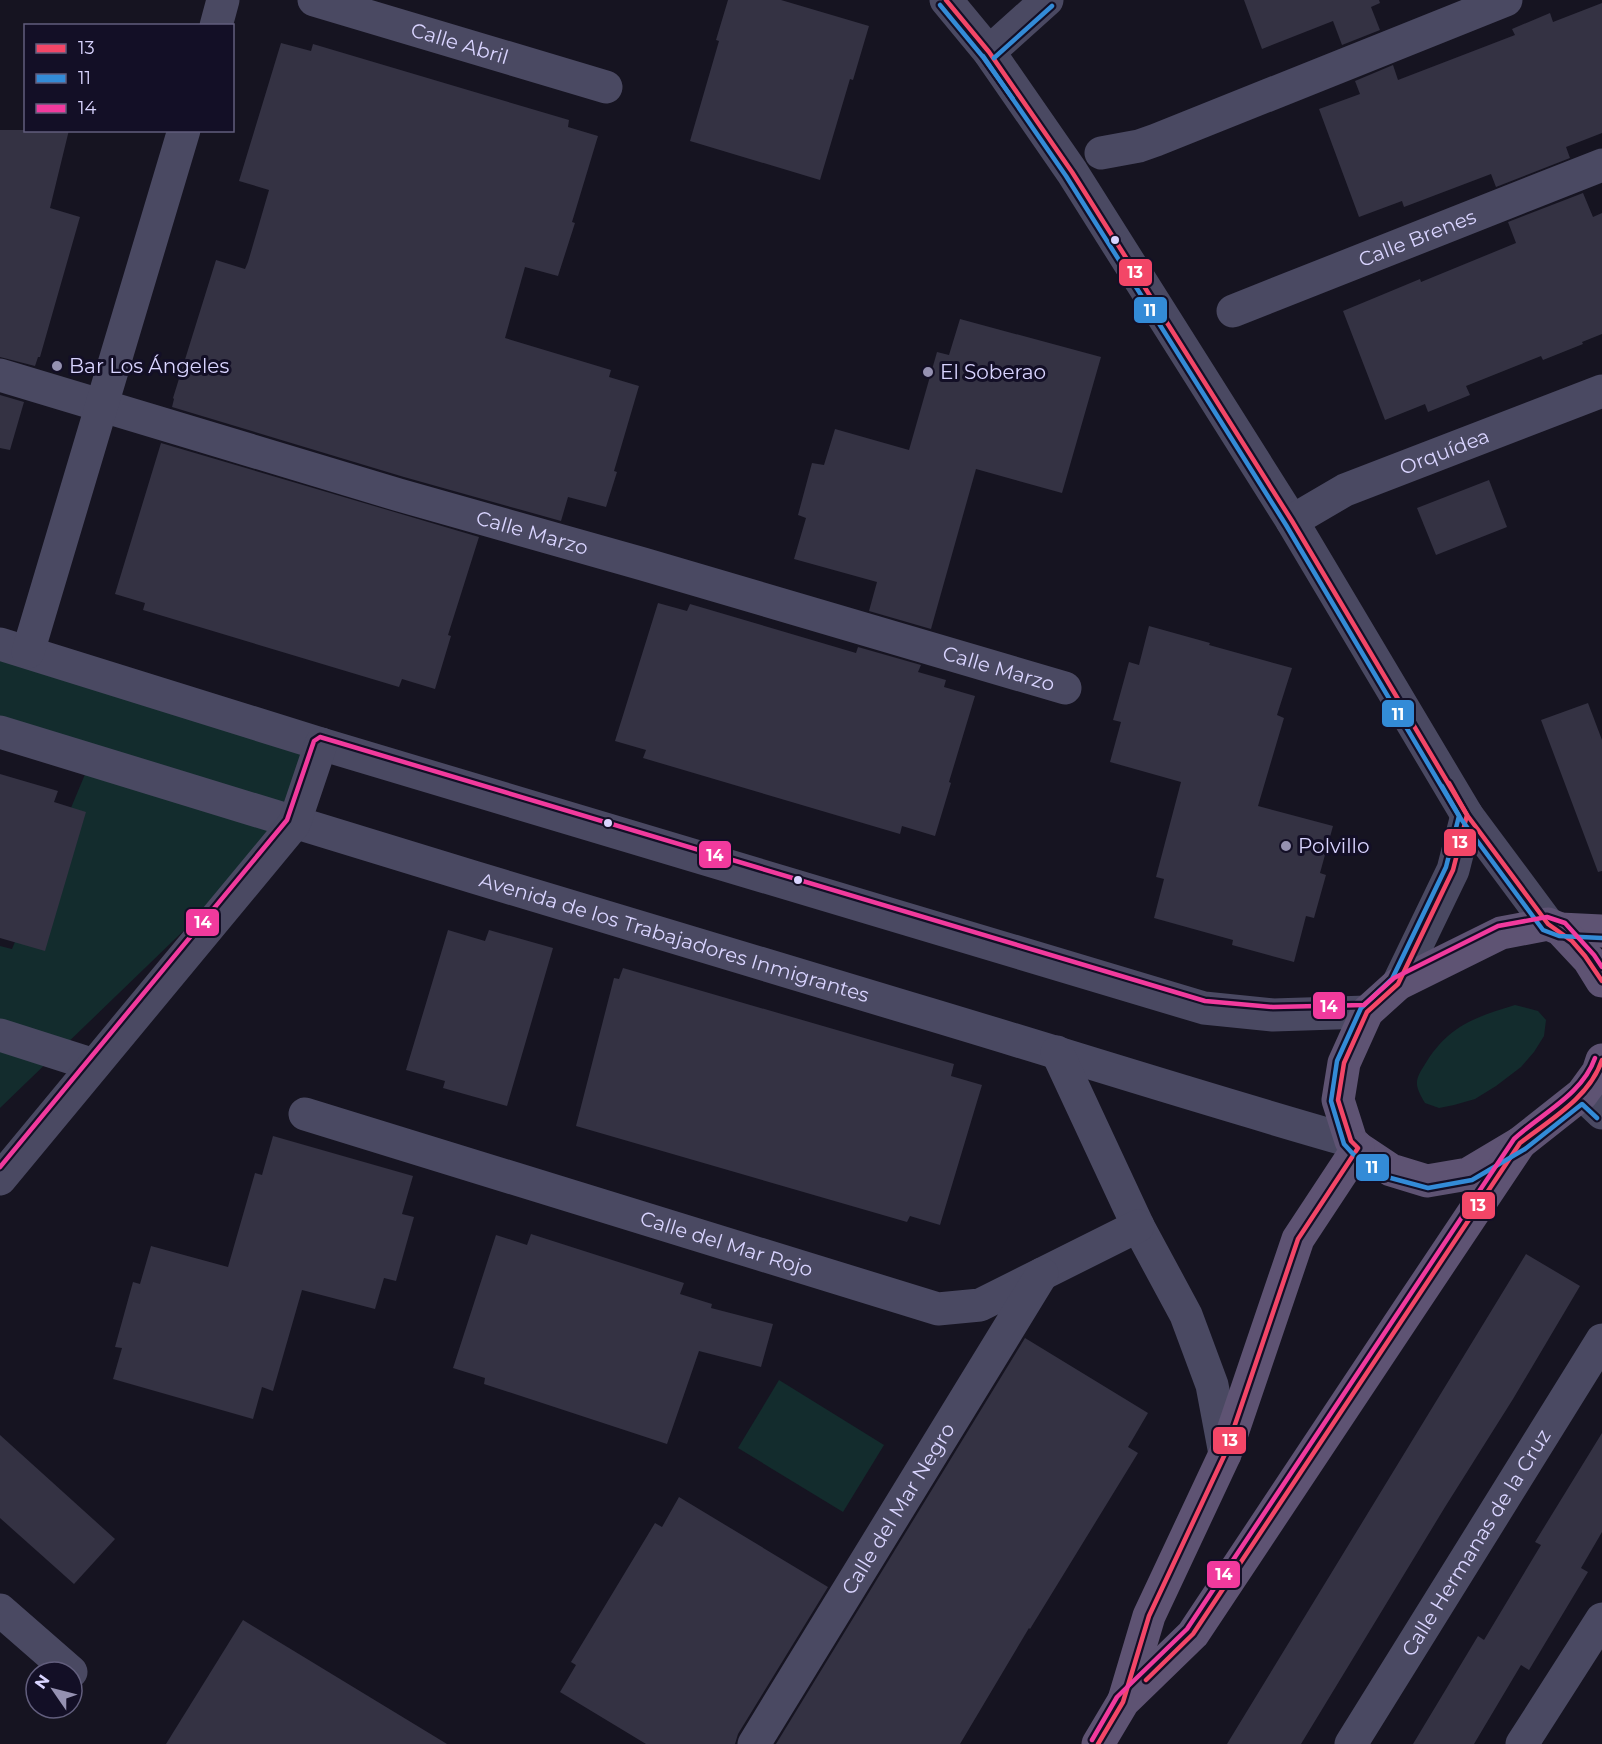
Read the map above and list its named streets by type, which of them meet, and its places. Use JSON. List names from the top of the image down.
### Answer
{
  "streets": {
    "street": [
      "Calle Abril",
      "Calle Brenes",
      "Orquídea",
      "Calle Marzo",
      "Avenida de los Trabajadores Inmigrantes",
      "Calle del Mar Rojo",
      "Calle del Mar Negro",
      "Calle Hermanas de la Cruz"
    ]
  },
  "crossings": [
    ["Calle del Mar Rojo", "Calle del Mar Negro"]
  ],
  "places": ["Bar Los Ángeles", "El Soberao", "Polvillo"],
  "lines": ["transit line 13", "transit line 11", "transit line 14"],
  "legend": ["13", "11", "14"],
  "north": "top left"
}
